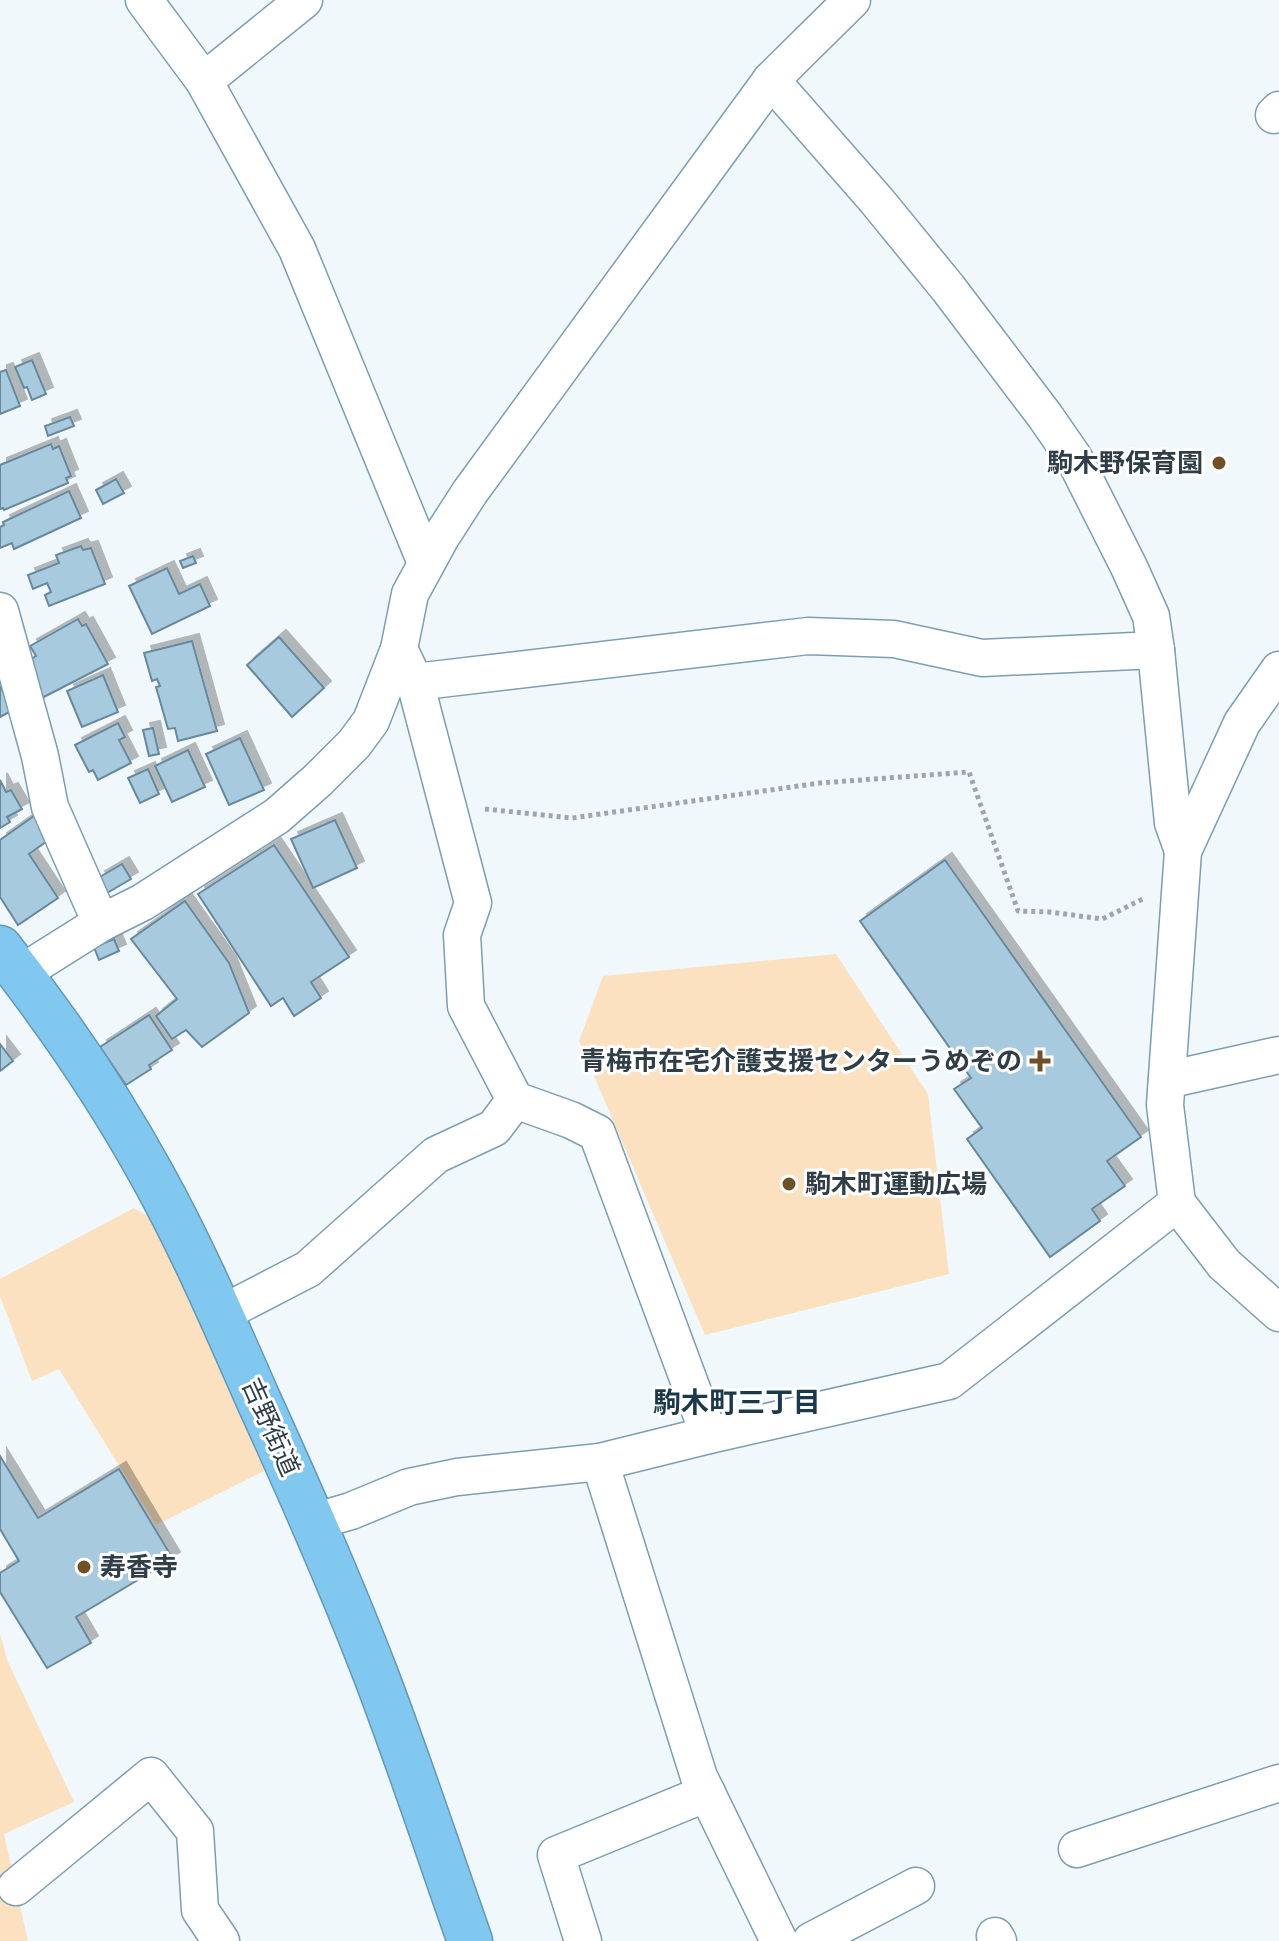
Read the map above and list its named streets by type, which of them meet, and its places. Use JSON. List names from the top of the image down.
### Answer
{
  "streets": {
    "highway": ["吉野街道"]
  },
  "districts": ["駒木町三丁目"],
  "places": {
    "other": ["駒木野保育園", "駒木町運動広場", "寿香寺"],
    "health": ["青梅市在宅介護支援センターうめぞの"]
  }
}
